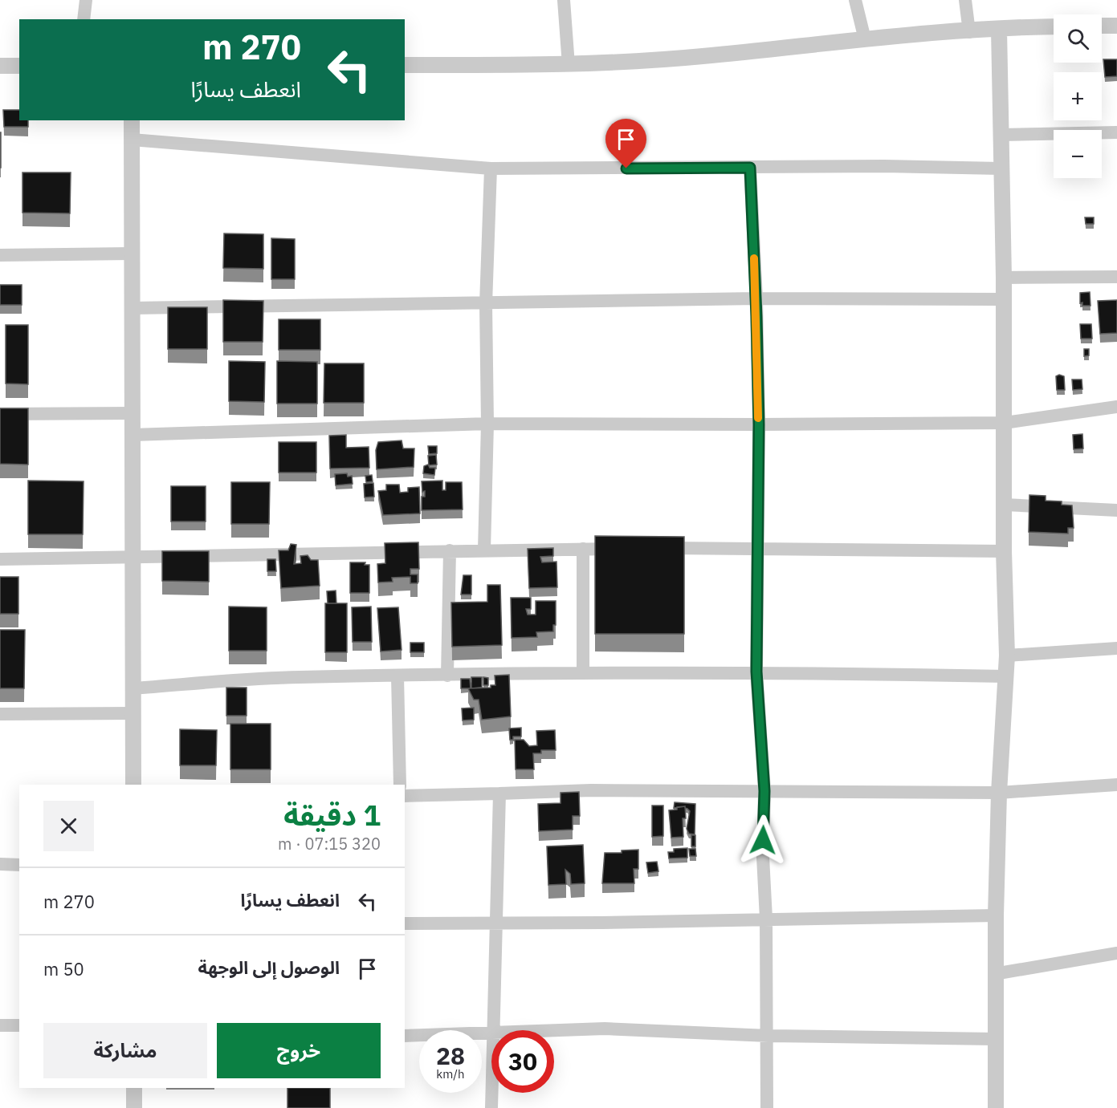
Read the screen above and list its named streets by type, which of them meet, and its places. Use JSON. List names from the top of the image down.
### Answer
{
  "page": {
    "map_buttons": ["+", "−"],
    "turn": ["270 m", "انعطف يسارًا"],
    "heading": ["1 دقيقة", "320 m · 07:15"],
    "list": [
      {
        "name": "انعطف يسارًا",
        "value": "270 m"
      },
      {
        "name": "الوصول إلى الوجهة",
        "value": "50 m"
      }
    ],
    "buttons": ["خروج", "مشاركة"],
    "speed": "28 km/h",
    "limit": "30"
  }
}
